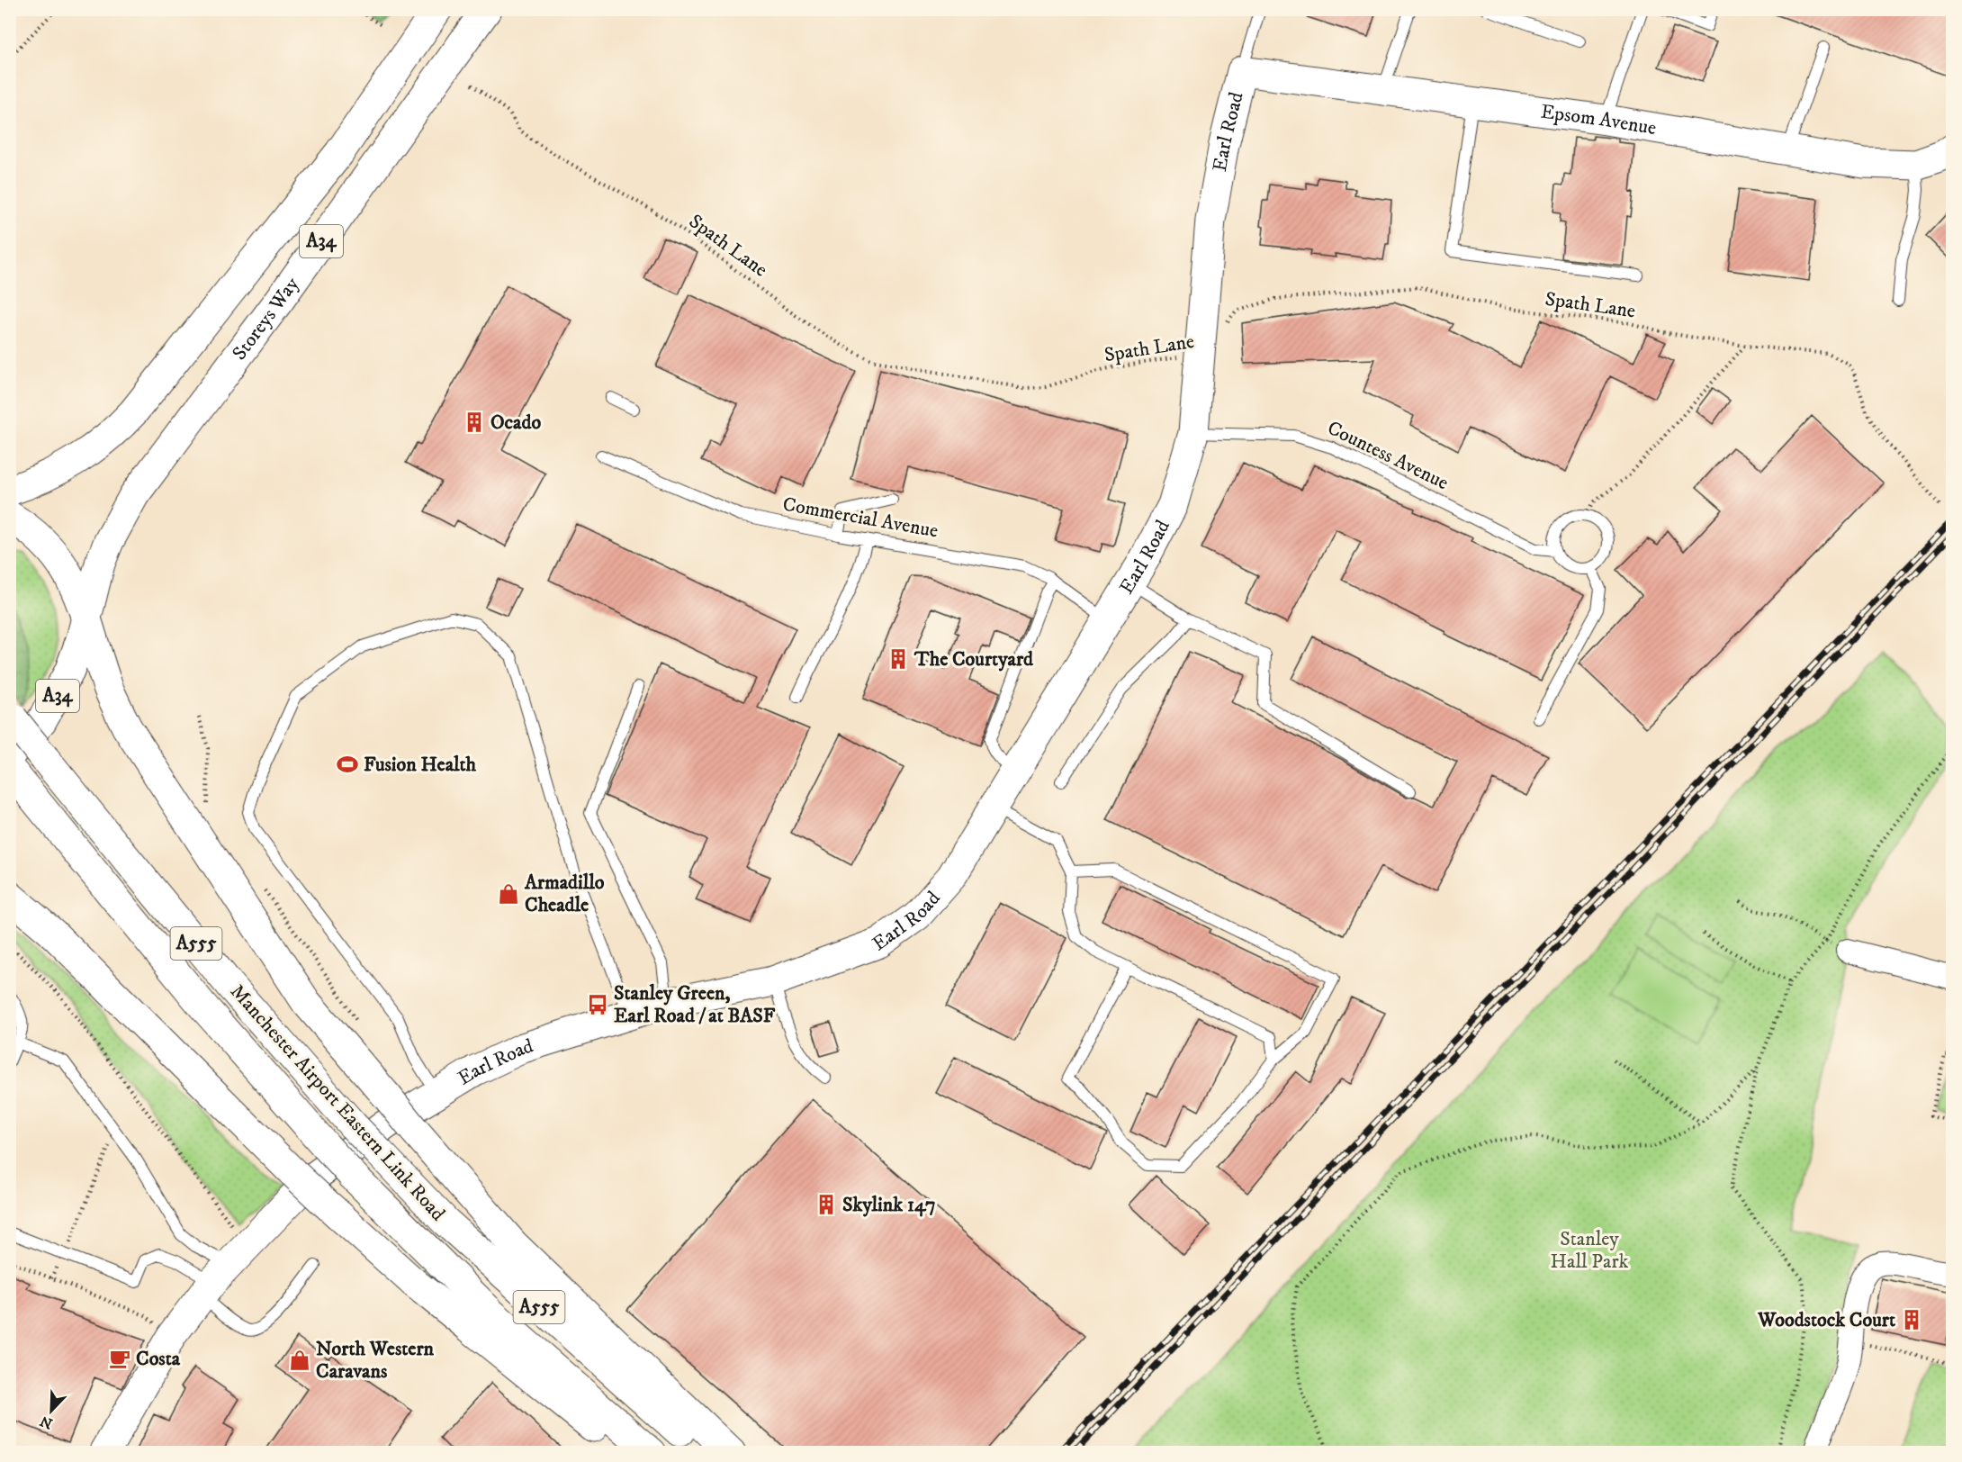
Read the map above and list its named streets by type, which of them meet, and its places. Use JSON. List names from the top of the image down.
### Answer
{
  "streets": {
    "main road": [
      "Epsom Avenue",
      "Earl Road",
      "A34",
      "Storeys Way",
      "A555",
      "Manchester Airport Eastern Link Road"
    ],
    "lane": ["Countess Avenue", "Commercial Avenue"],
    "path": ["Spath Lane"]
  },
  "crossings": [
    ["Epsom Avenue", "Earl Road"],
    ["Earl Road", "Spath Lane"],
    ["Earl Road", "Countess Avenue"],
    ["Earl Road", "Commercial Avenue"],
    ["A34", "Storeys Way"]
  ],
  "parks": ["Stanley Hall Park"],
  "places": {
    "building": [
      "Ocado",
      "The Courtyard",
      "Skylink 147",
      "Woodstock Court"
    ],
    "sports": ["Fusion Health"],
    "shop": ["Armadillo Cheadle", "North Western Caravans"],
    "bus stop": ["Stanley Green, Earl Road / at BASF"],
    "cafe": ["Costa"]
  },
  "north": "bottom left"
}
